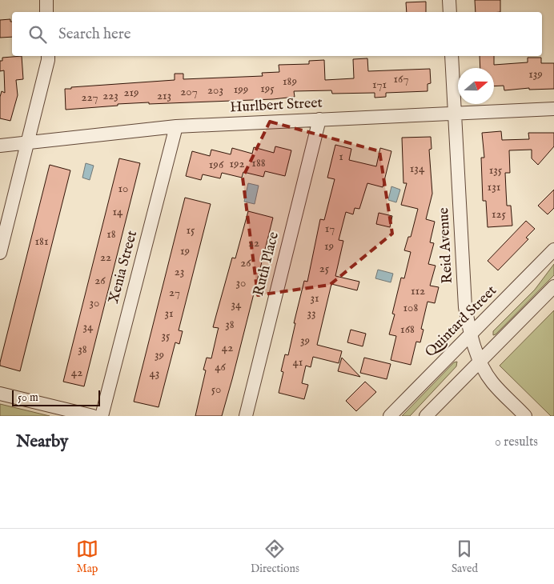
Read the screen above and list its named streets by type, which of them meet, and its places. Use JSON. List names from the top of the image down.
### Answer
{
  "streets": {
    "street": [
      "Hurlbert Street",
      "Reid Avenue",
      "Ruth Place",
      "Xenia Street",
      "Quintard Street"
    ]
  },
  "crossings": [
    ["Hurlbert Street", "Reid Avenue"],
    ["Hurlbert Street", "Ruth Place"],
    ["Hurlbert Street", "Xenia Street"],
    ["Reid Avenue", "Quintard Street"]
  ],
  "house_numbers": [
    "139",
    "167",
    "189",
    "171",
    "195",
    "199",
    "203",
    "207",
    "219",
    "223",
    "213",
    "227",
    "1",
    "188",
    "192",
    "196",
    "134",
    "135",
    "131",
    "10",
    "14",
    "125",
    "17",
    "15",
    "18",
    "181",
    "22",
    "19",
    "19",
    "22",
    "26",
    "25",
    "23",
    "26",
    "30",
    "112",
    "27",
    "31",
    "30",
    "34",
    "108",
    "31",
    "33",
    "38",
    "34",
    "168",
    "35",
    "39",
    "42",
    "38",
    "39",
    "41",
    "46",
    "42",
    "43",
    "50"
  ],
  "scale_bar": "50 m",
  "north": "right",
  "page": {
    "search": "Search here",
    "scale": "50 m",
    "heading": ["Nearby", "0 results"],
    "nav": ["Map", "Directions", "Saved"]
  }
}
